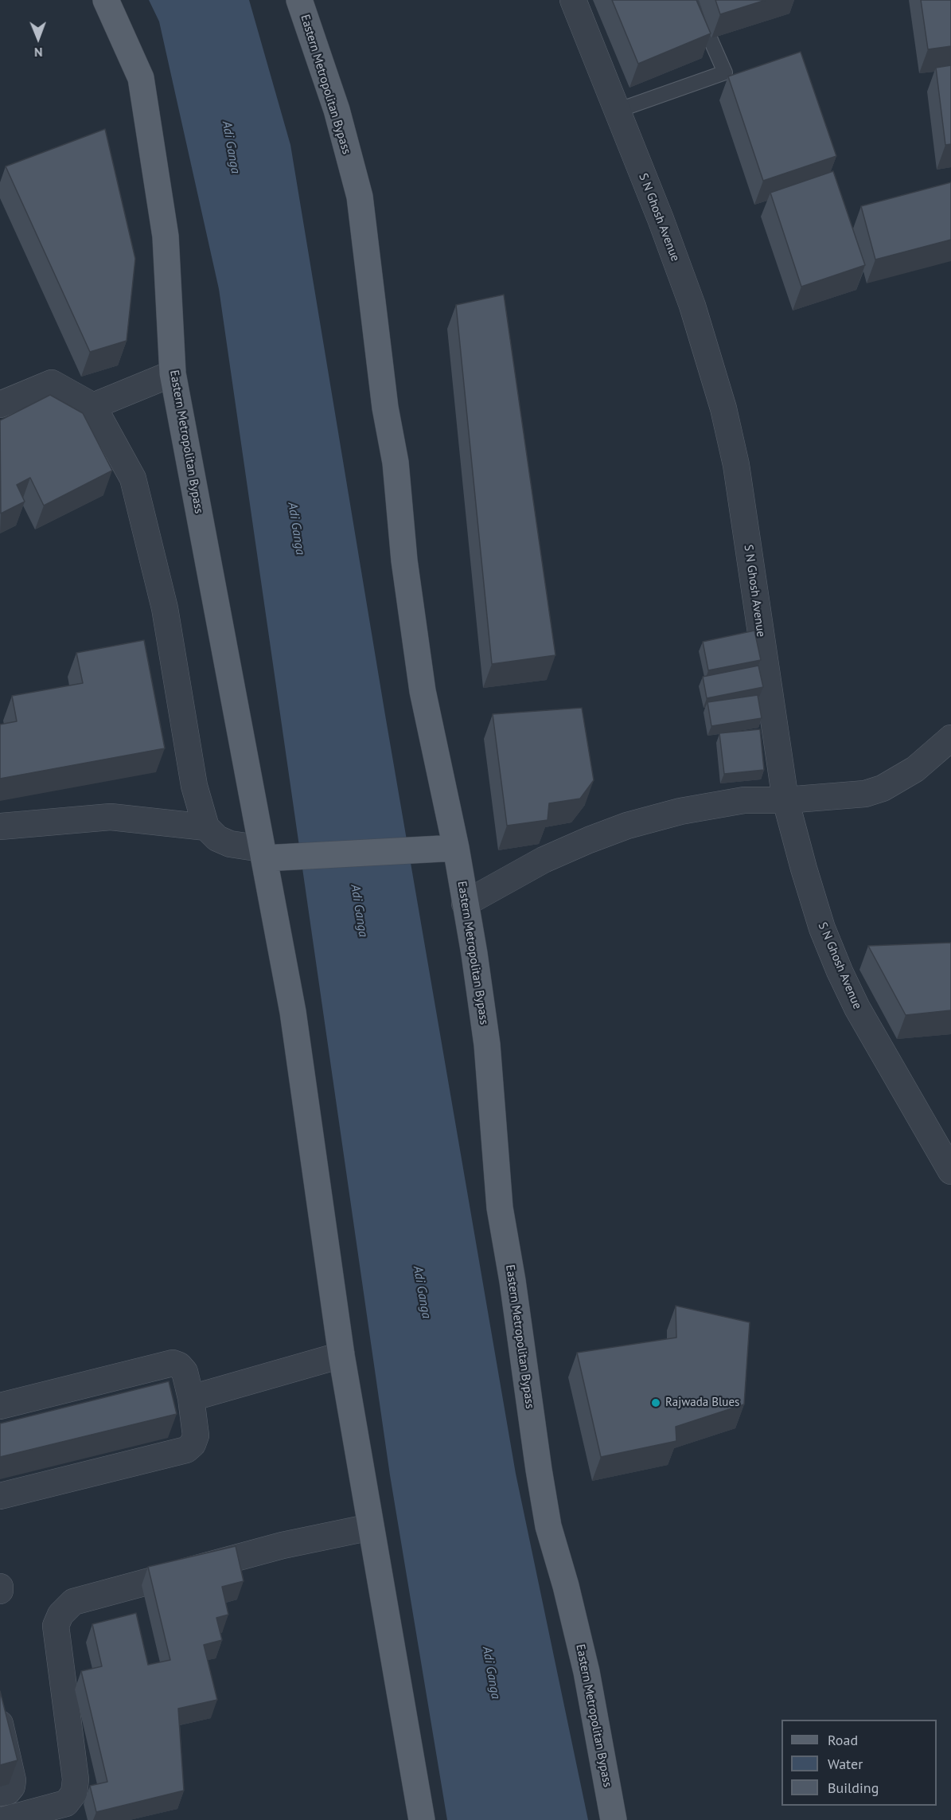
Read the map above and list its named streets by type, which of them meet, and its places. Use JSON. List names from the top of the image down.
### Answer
{
  "streets": {
    "main road": ["Eastern Metropolitan Bypass"],
    "street": ["S N Ghosh Avenue"]
  },
  "water": ["Adi Ganga"],
  "places": ["Rajwada Blues"],
  "legend": ["Road", "Water", "Building"],
  "north": "bottom"
}
